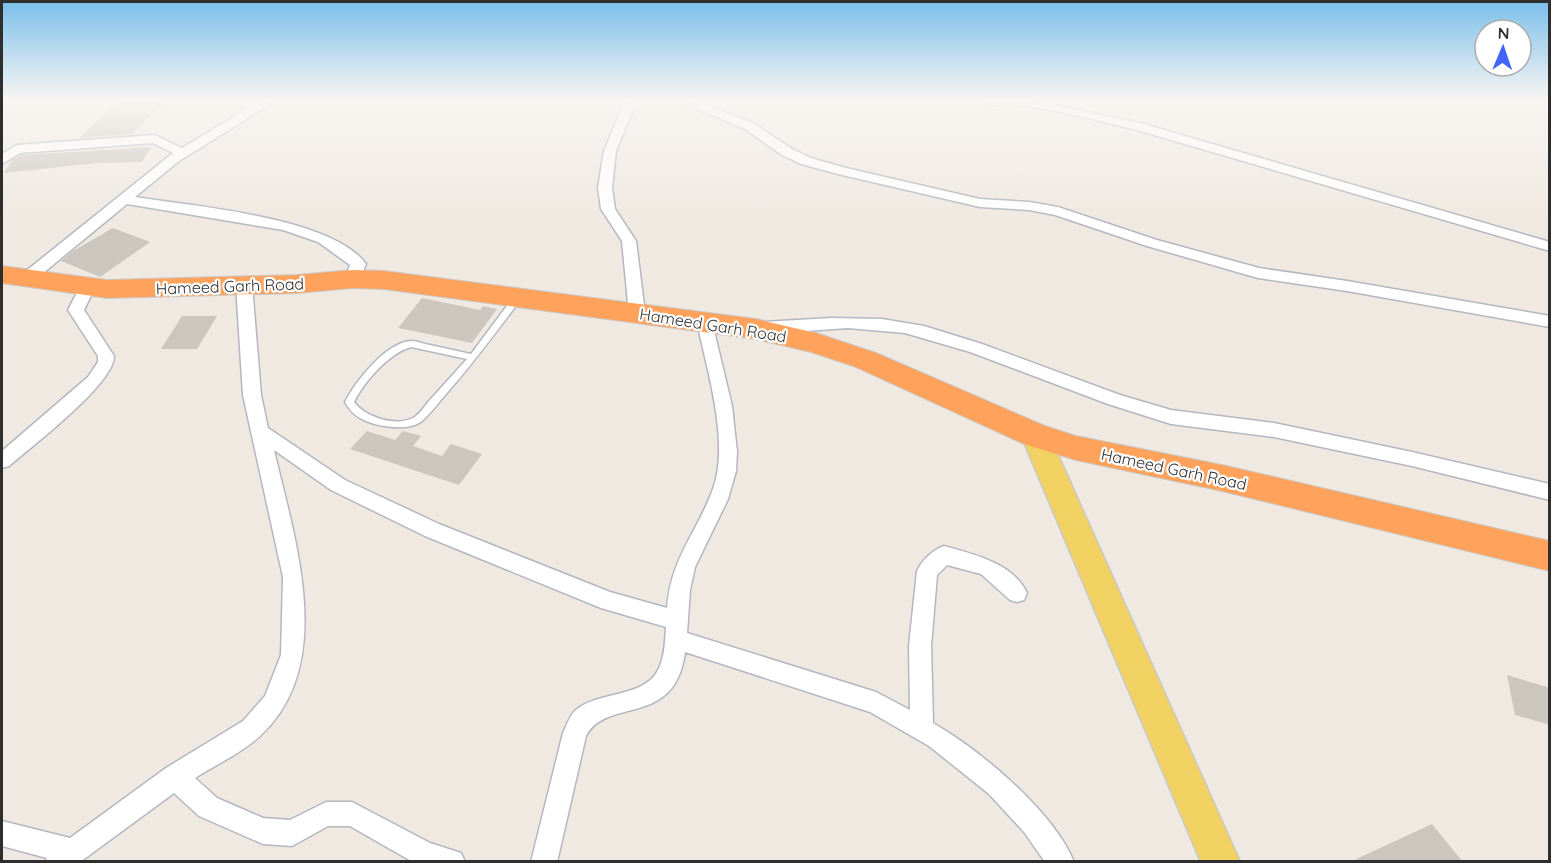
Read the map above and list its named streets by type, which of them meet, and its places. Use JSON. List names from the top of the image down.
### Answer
{
  "streets": {
    "highway": ["Hameed Garh Road"]
  },
  "north": "top"
}
